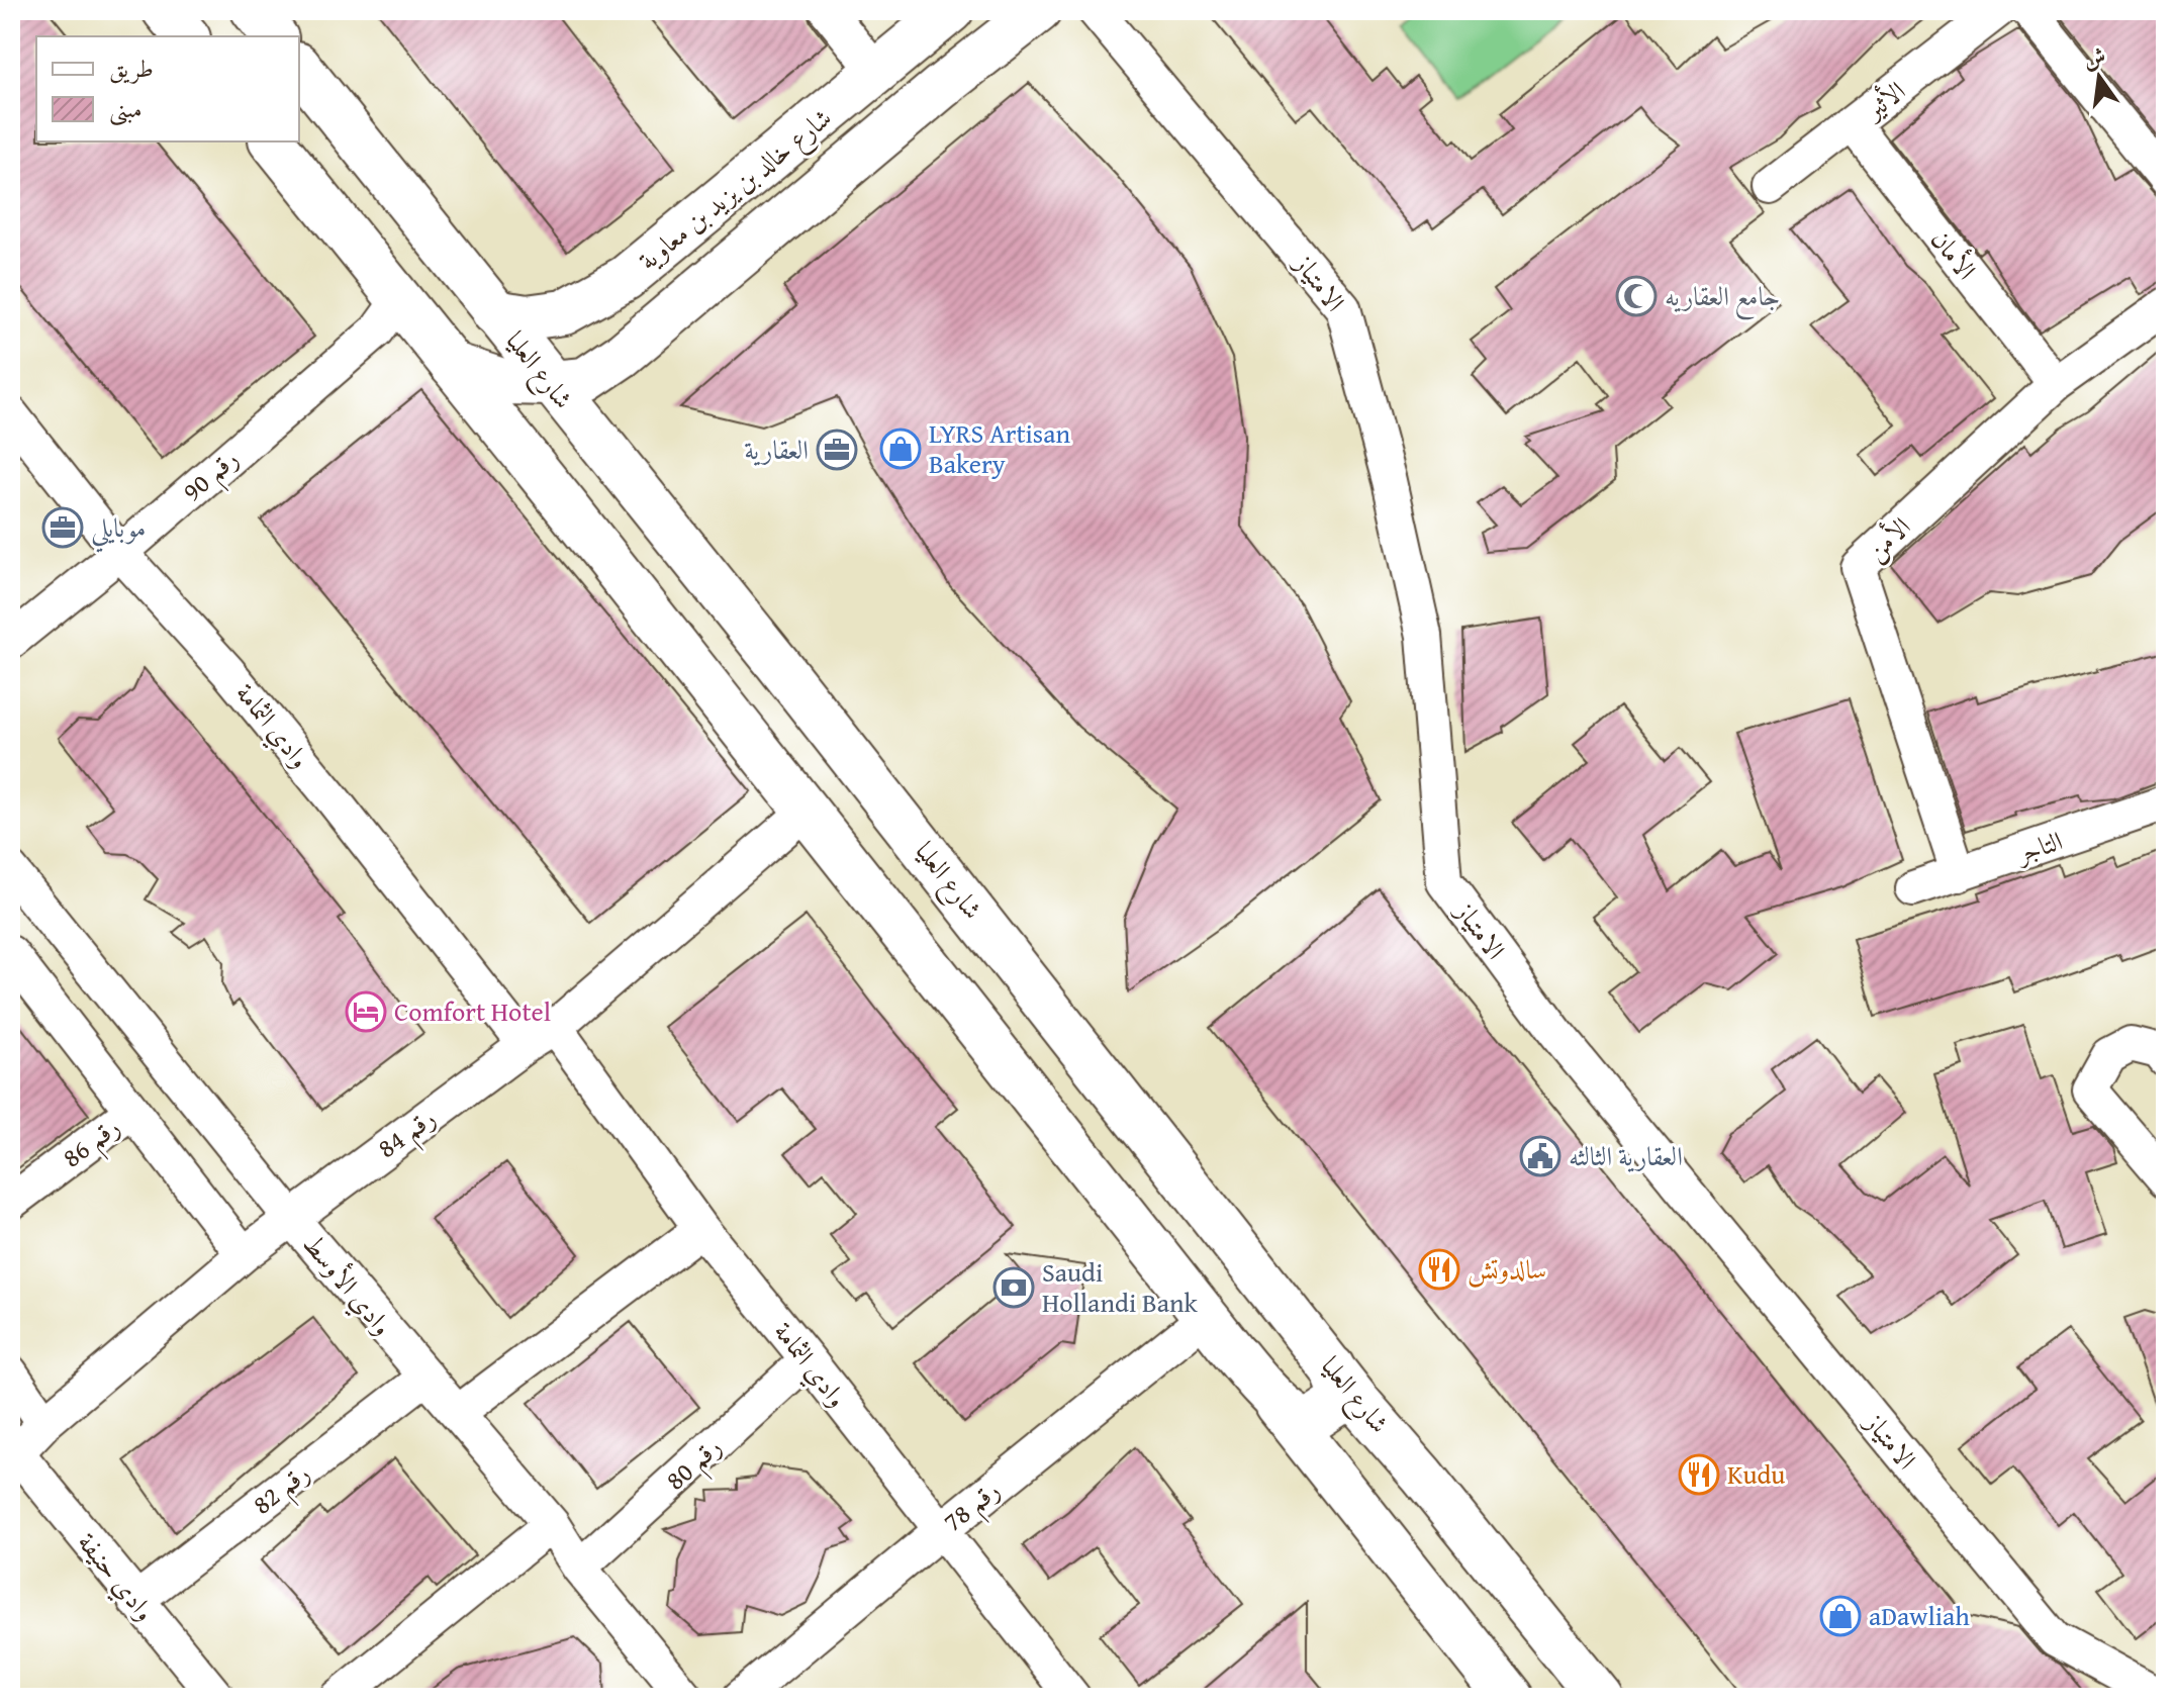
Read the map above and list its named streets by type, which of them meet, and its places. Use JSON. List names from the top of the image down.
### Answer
{
  "streets": {
    "main road": ["شارع خالد بن يزيد بن معاوية", "شارع العليا"],
    "street": [
      "الأثير",
      "الأمان",
      "الامتياز",
      "رقم 90",
      "الأمن",
      "وادي الثمامة",
      "التاجر",
      "رقم 84",
      "رقم 86",
      "وادي الأوسط",
      "رقم 80",
      "رقم 82",
      "رقم 78",
      "وادي حنيفة"
    ]
  },
  "crossings": [
    ["الأثير", "الأمان"],
    ["شارع خالد بن يزيد بن معاوية", "شارع العليا"],
    ["الأمان", "الأمن"],
    ["شارع العليا", "رقم 90"],
    ["شارع العليا", "رقم 84"],
    ["شارع العليا", "رقم 78"],
    ["رقم 90", "وادي الثمامة"],
    ["الأمن", "التاجر"],
    ["وادي الثمامة", "رقم 84"],
    ["وادي الثمامة", "رقم 80"],
    ["وادي الثمامة", "رقم 78"],
    ["رقم 84", "وادي الأوسط"],
    ["رقم 84", "وادي حنيفة"],
    ["وادي الأوسط", "رقم 80"],
    ["وادي الأوسط", "رقم 82"],
    ["رقم 82", "وادي حنيفة"]
  ],
  "places": {
    "mosque": ["جامع العقاريه"],
    "shop": ["LYRS Artisan Bakery", "aDawliah"],
    "office": ["العقارية", "موبايلي"],
    "hotel": ["Comfort Hotel"],
    "public building": ["العقارية الثالثه"],
    "restaurant": ["سالدوتش", "Kudu"],
    "bank": ["Saudi Hollandi Bank"]
  },
  "legend": ["طريق", "مبنى"],
  "north": "top"
}
